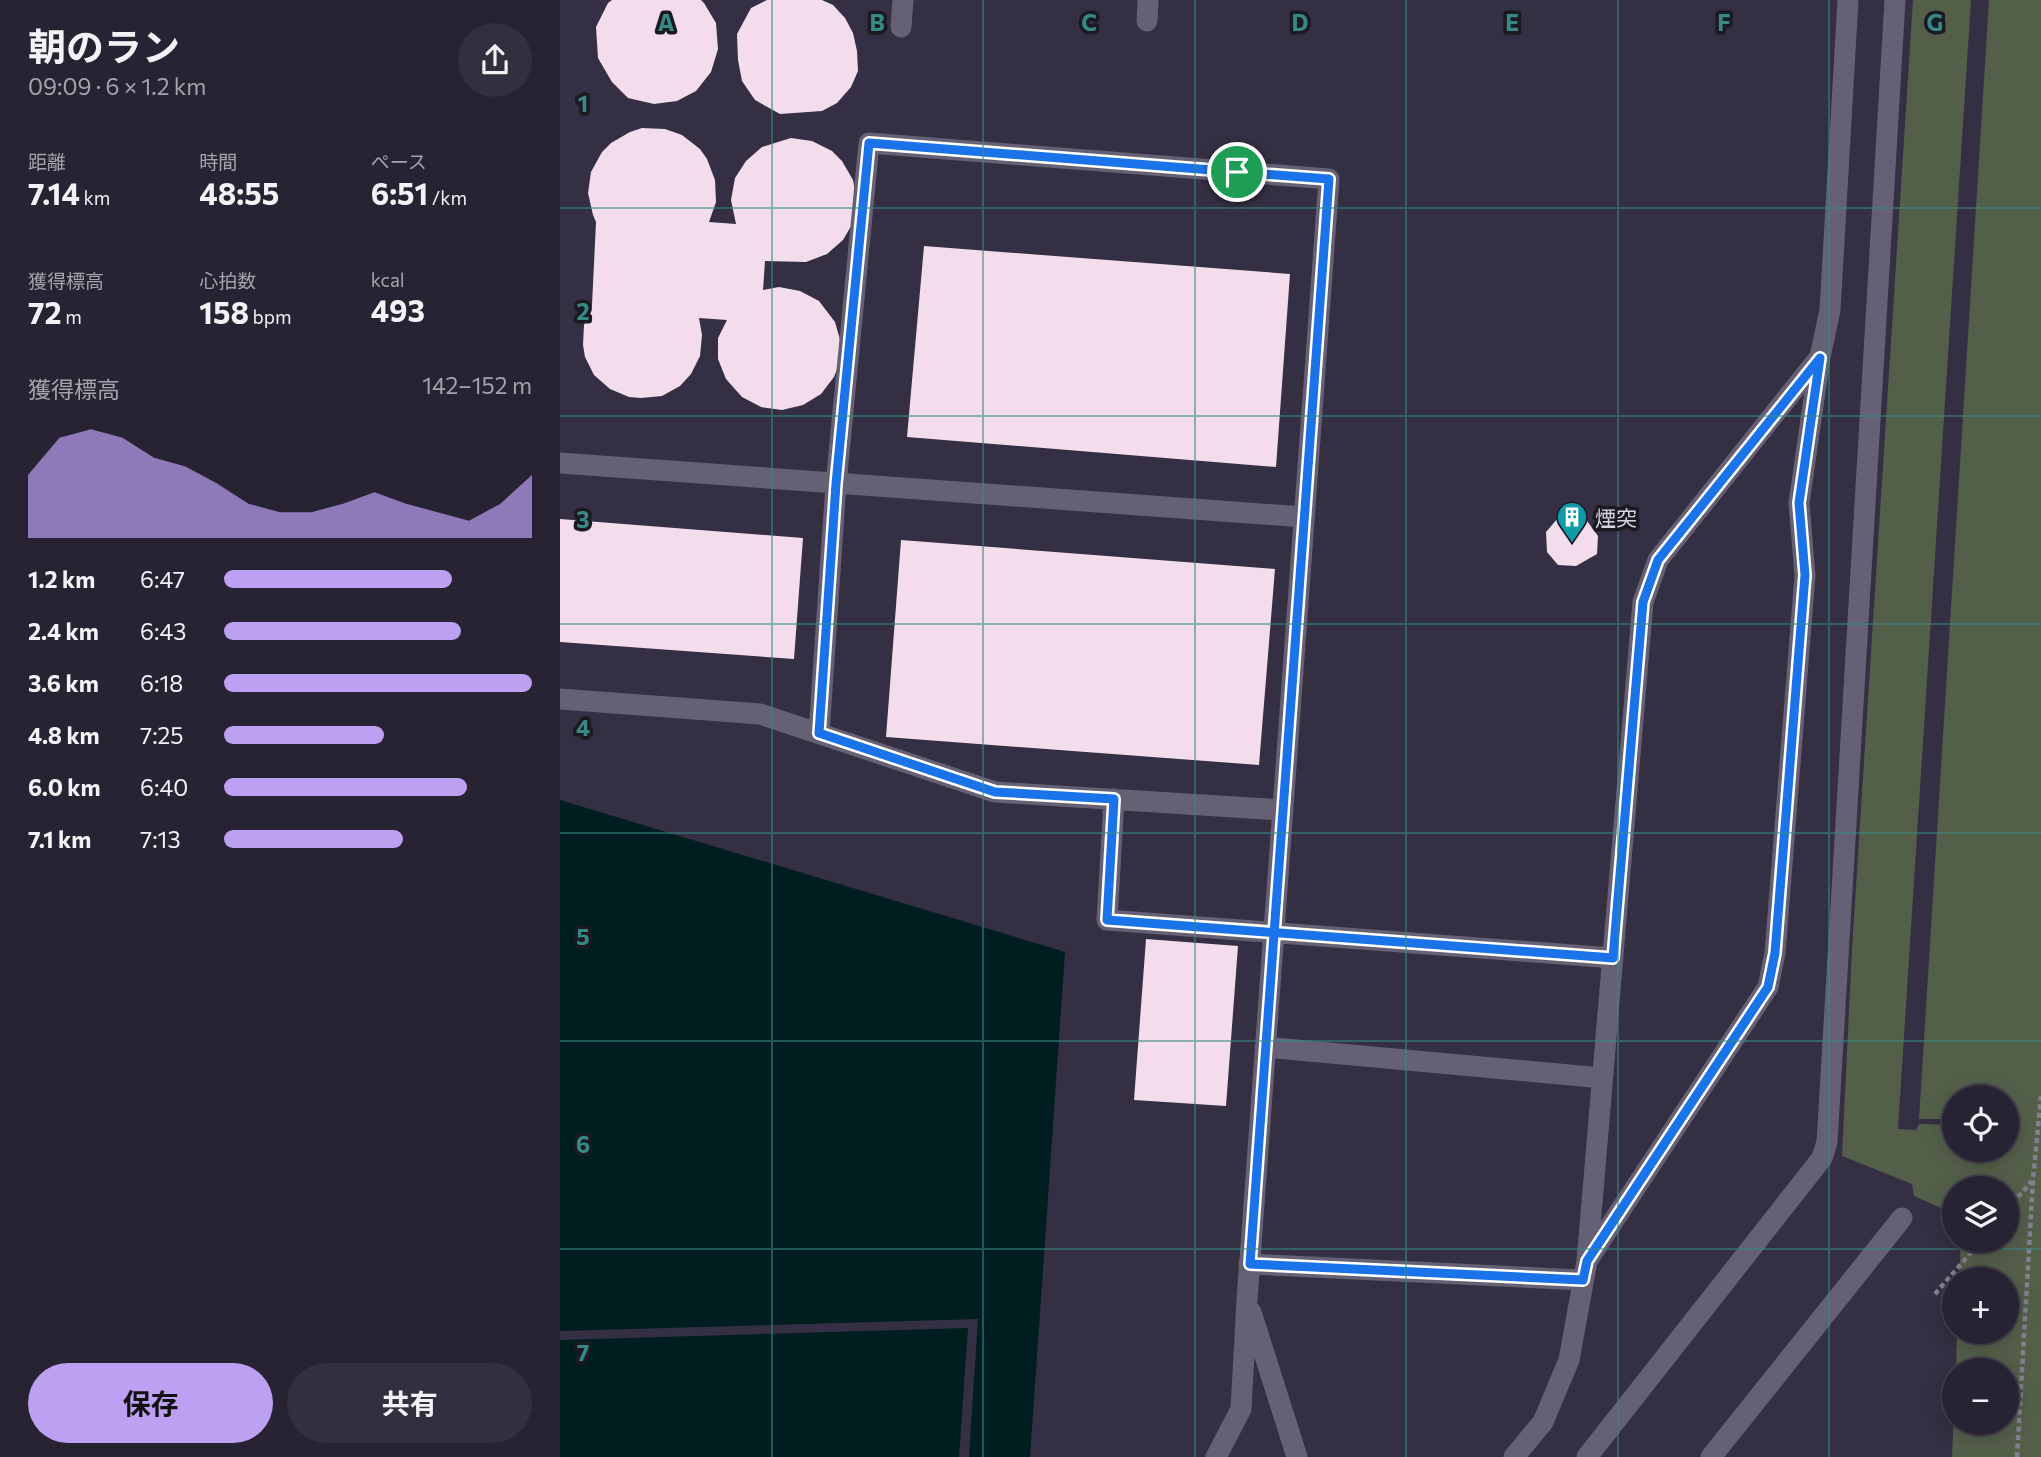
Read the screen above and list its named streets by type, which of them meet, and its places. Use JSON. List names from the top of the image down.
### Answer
{
  "places": {
    "building": ["煙突"]
  },
  "page": {
    "heading": ["朝のラン", "09:09 · 6 × 1.2 km"],
    "stats": [
      ["距離", "7.14 km"],
      ["時間", "48:55"],
      ["ペース", "6:51 /km"],
      ["獲得標高", "72 m"],
      ["心拍数", "158 bpm"],
      ["kcal", "493"]
    ],
    "chart": ["獲得標高", "142–152 m"],
    "list": [
      {
        "name": "1.2 km",
        "note": "6:47"
      },
      {
        "name": "2.4 km",
        "note": "6:43"
      },
      {
        "name": "3.6 km",
        "note": "6:18"
      },
      {
        "name": "4.8 km",
        "note": "7:25"
      },
      {
        "name": "6.0 km",
        "note": "6:40"
      },
      {
        "name": "7.1 km",
        "note": "7:13"
      }
    ],
    "map_buttons": ["+", "−"],
    "buttons": ["保存", "共有"]
  },
  "grid": {
    "columns": [
      "A",
      "B",
      "C",
      "D",
      "E",
      "F",
      "G"
    ],
    "rows": [
      "1",
      "2",
      "3",
      "4",
      "5",
      "6",
      "7"
    ]
  }
}
